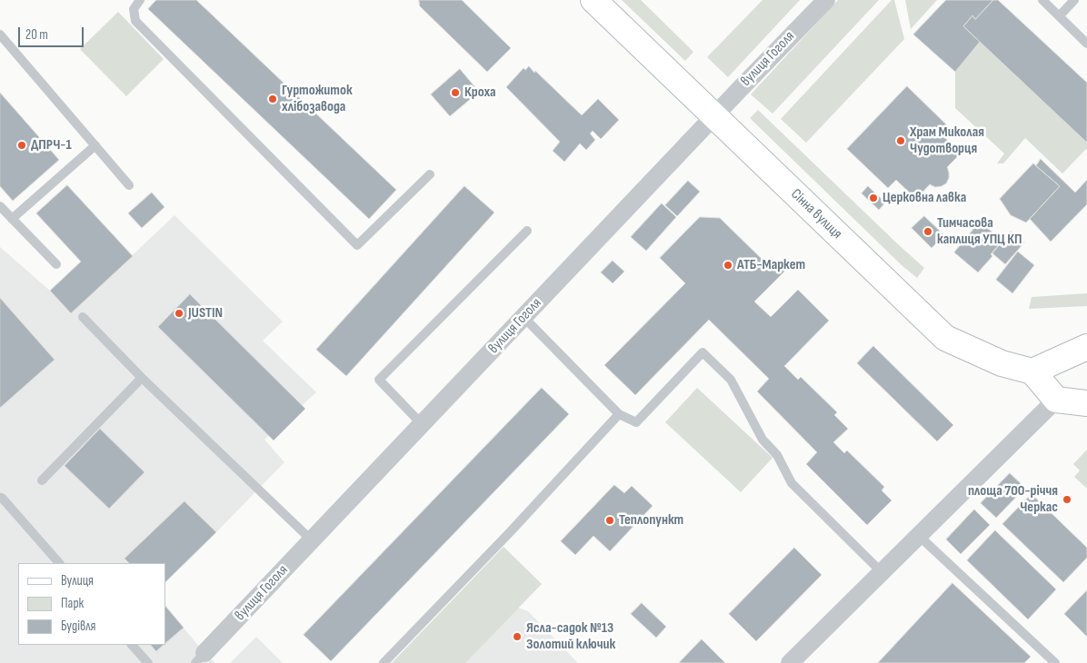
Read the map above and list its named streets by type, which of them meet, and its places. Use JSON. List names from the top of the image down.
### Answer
{
  "streets": {
    "main road": ["Сінна вулиця"],
    "street": ["вулиця Гоголя"]
  },
  "crossings": [
    ["вулиця Гоголя", "Сінна вулиця"]
  ],
  "places": [
    "Кроха",
    "Гуртожиток хлібозавода",
    "Храм Миколая Чудотворця",
    "ДПРЧ-1",
    "Церковна лавка",
    "Тимчасова каплиця УПЦ КП",
    "АТБ-Маркет",
    "JUSTIN",
    "площа 700-річчя Черкас",
    "Теплопункт",
    "Ясла-садок №13 Золотий ключик"
  ],
  "legend": ["Вулиця", "Парк", "Будівля"],
  "scale_bar": "20 m"
}
